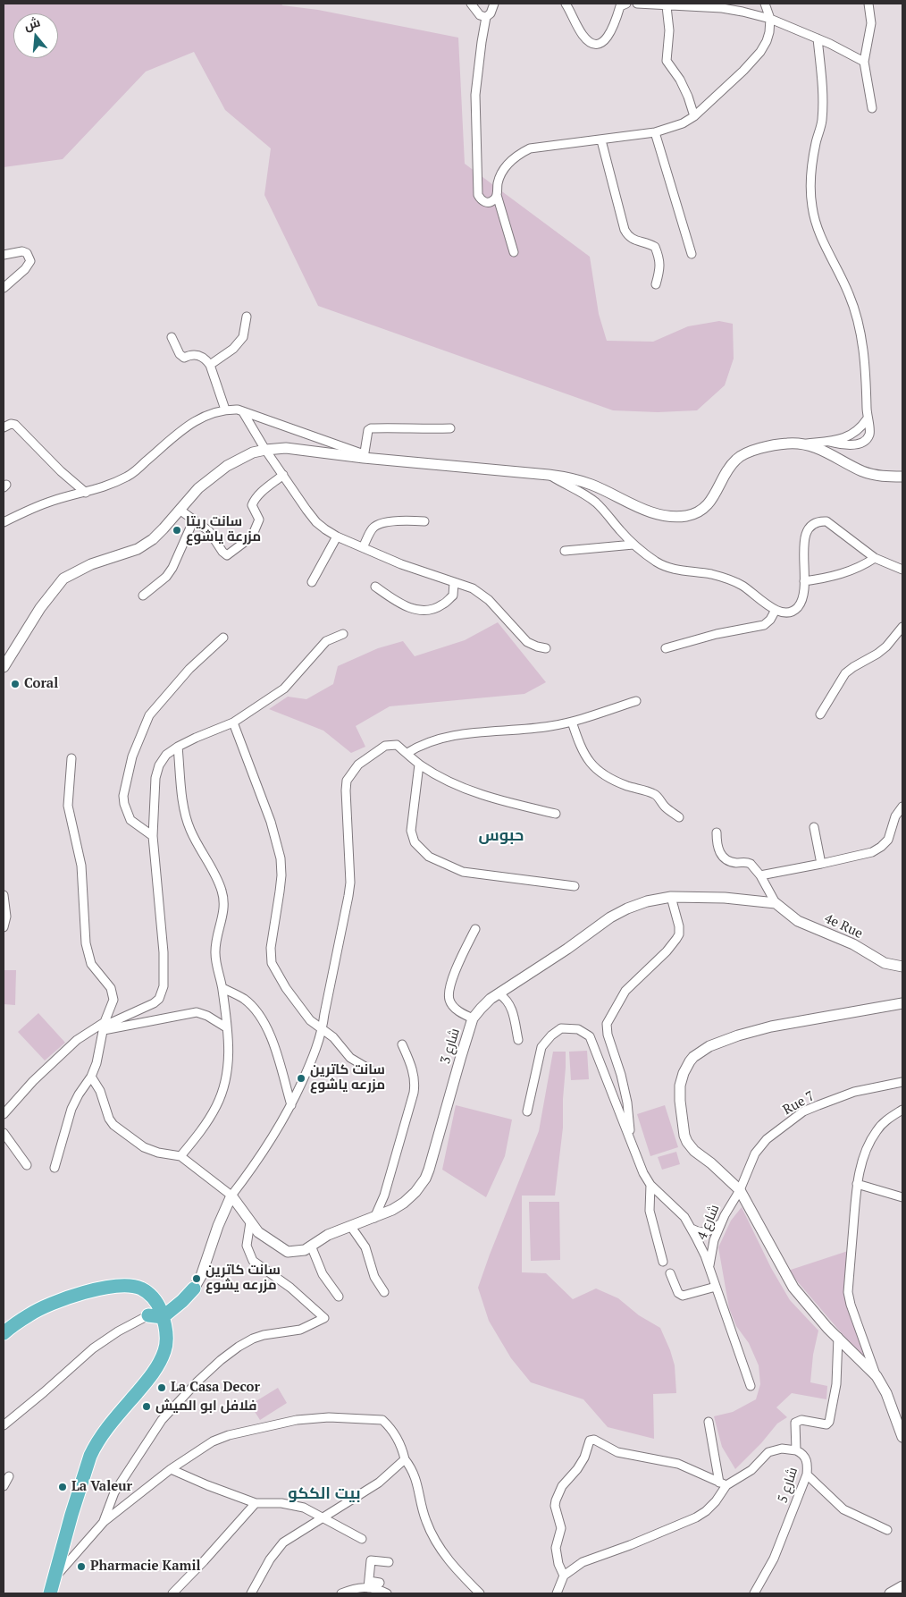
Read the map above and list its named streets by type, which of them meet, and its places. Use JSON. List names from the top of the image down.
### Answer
{
  "streets": {
    "street": [
      "4e Rue",
      "شارع 3",
      "Rue 7",
      "شارع 4",
      "شارع 5"
    ]
  },
  "crossings": [
    ["4e Rue", "شارع 3"],
    ["Rue 7", "شارع 4"]
  ],
  "districts": ["حبوس", "بيت الككو"],
  "places": [
    "سانت ريتا مزرعة ياشوع",
    "Coral",
    "سانت كاترين مزرعه ياشوع",
    "سانت كاترين مزرعه يشوع",
    "La Casa Decor",
    "فلافل ابو الميش",
    "La Valeur",
    "Pharmacie Kamil"
  ],
  "north": "top"
}
